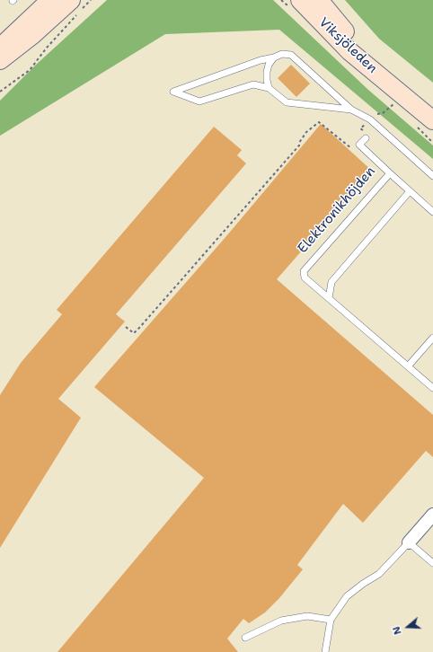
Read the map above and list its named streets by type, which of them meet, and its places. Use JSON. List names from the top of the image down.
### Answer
{
  "streets": {
    "main road": ["Viksjöleden"],
    "lane": ["Elektronikhöjden"]
  },
  "north": "left"
}
